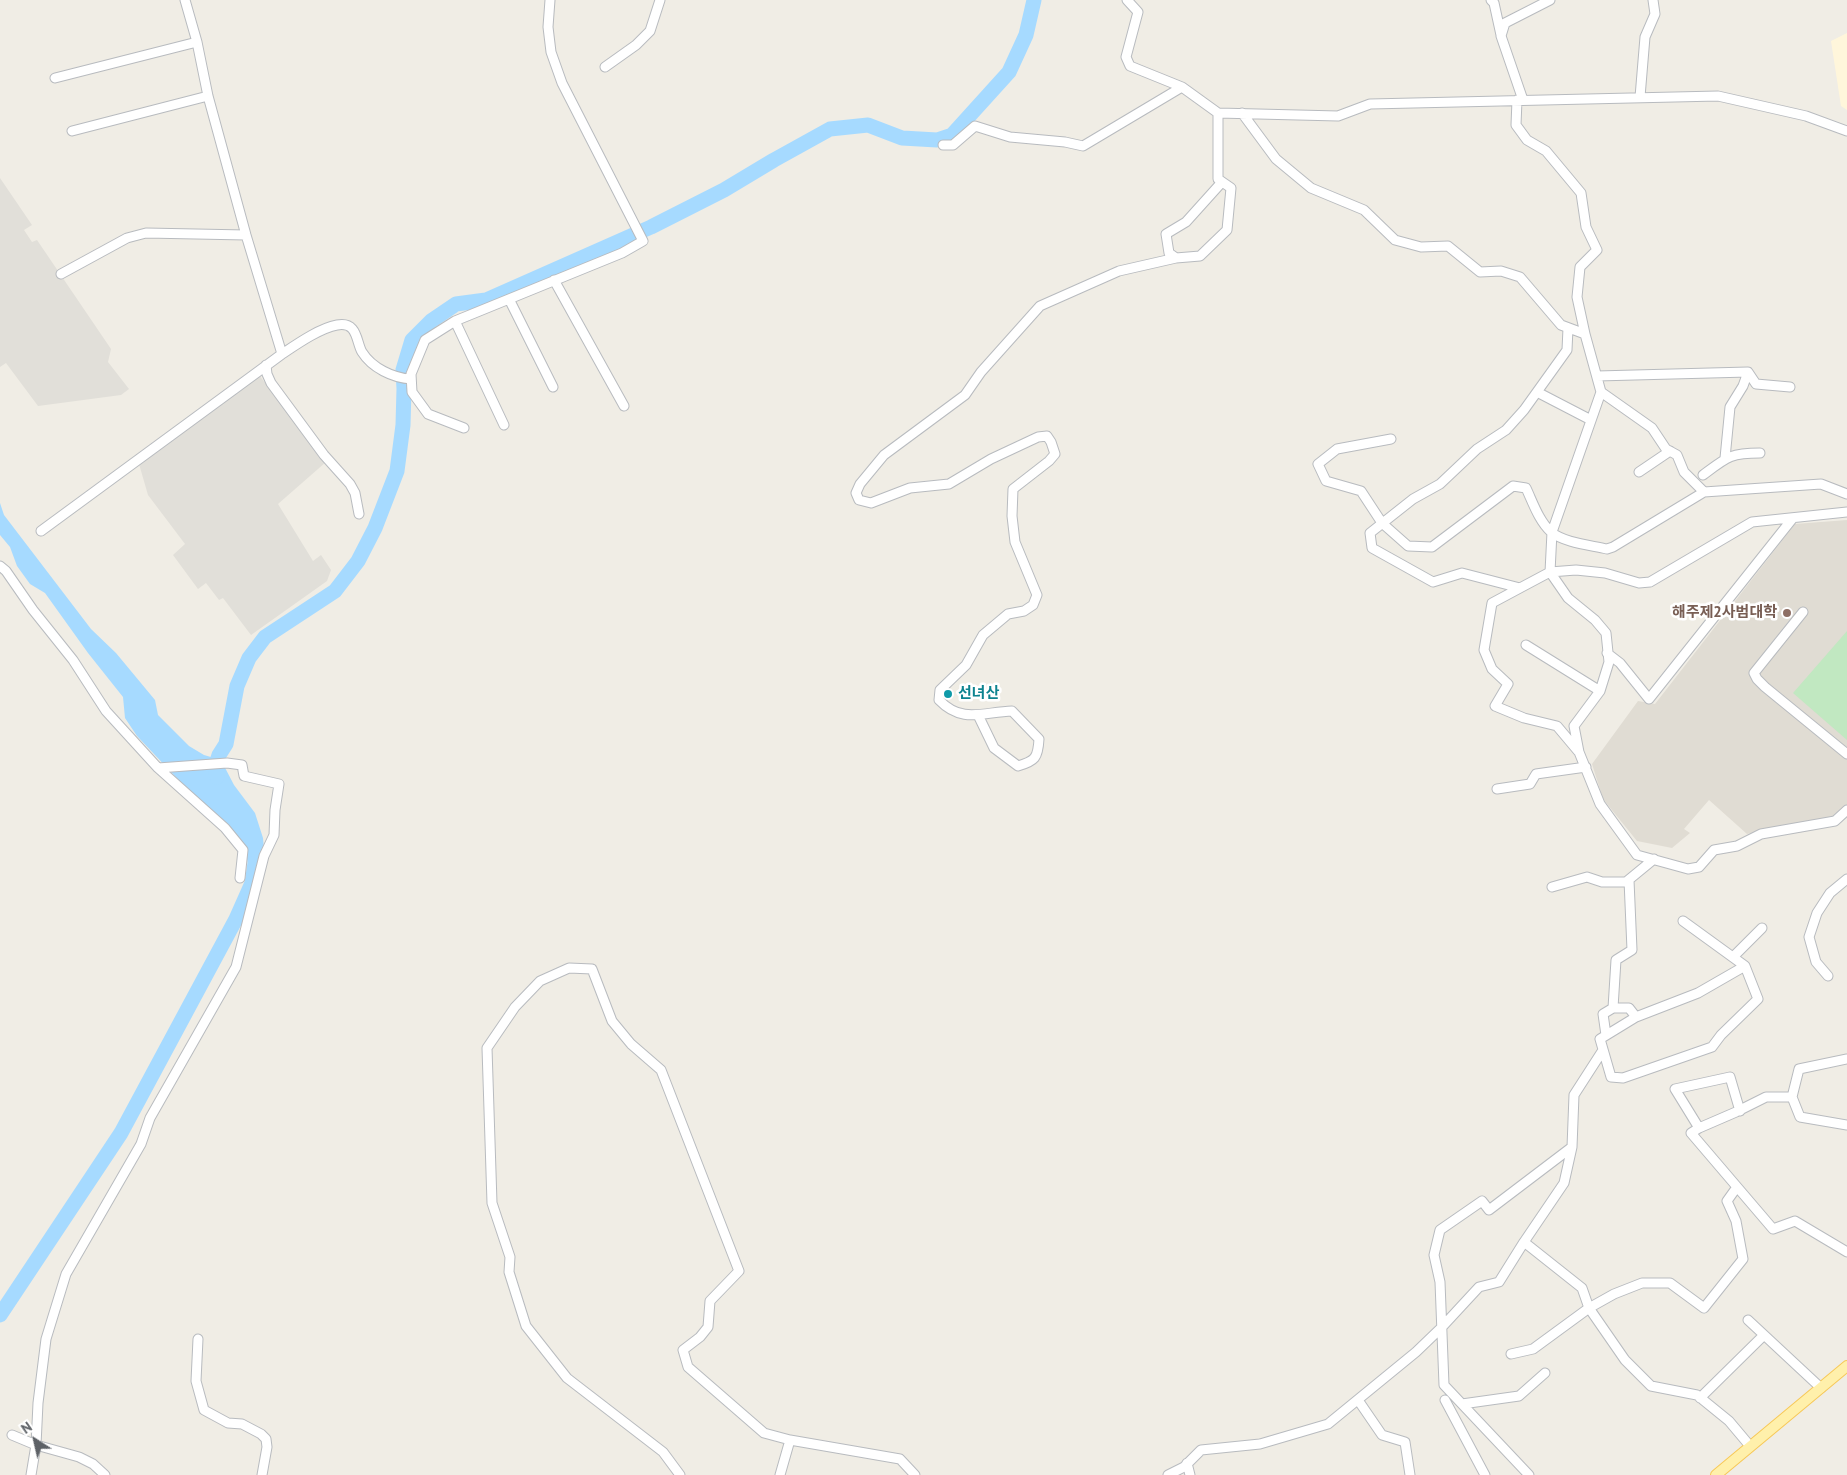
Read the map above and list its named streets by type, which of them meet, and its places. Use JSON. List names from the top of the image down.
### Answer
{
  "places": ["해주제2사범대학", "선녀산"],
  "north": "top left"
}
